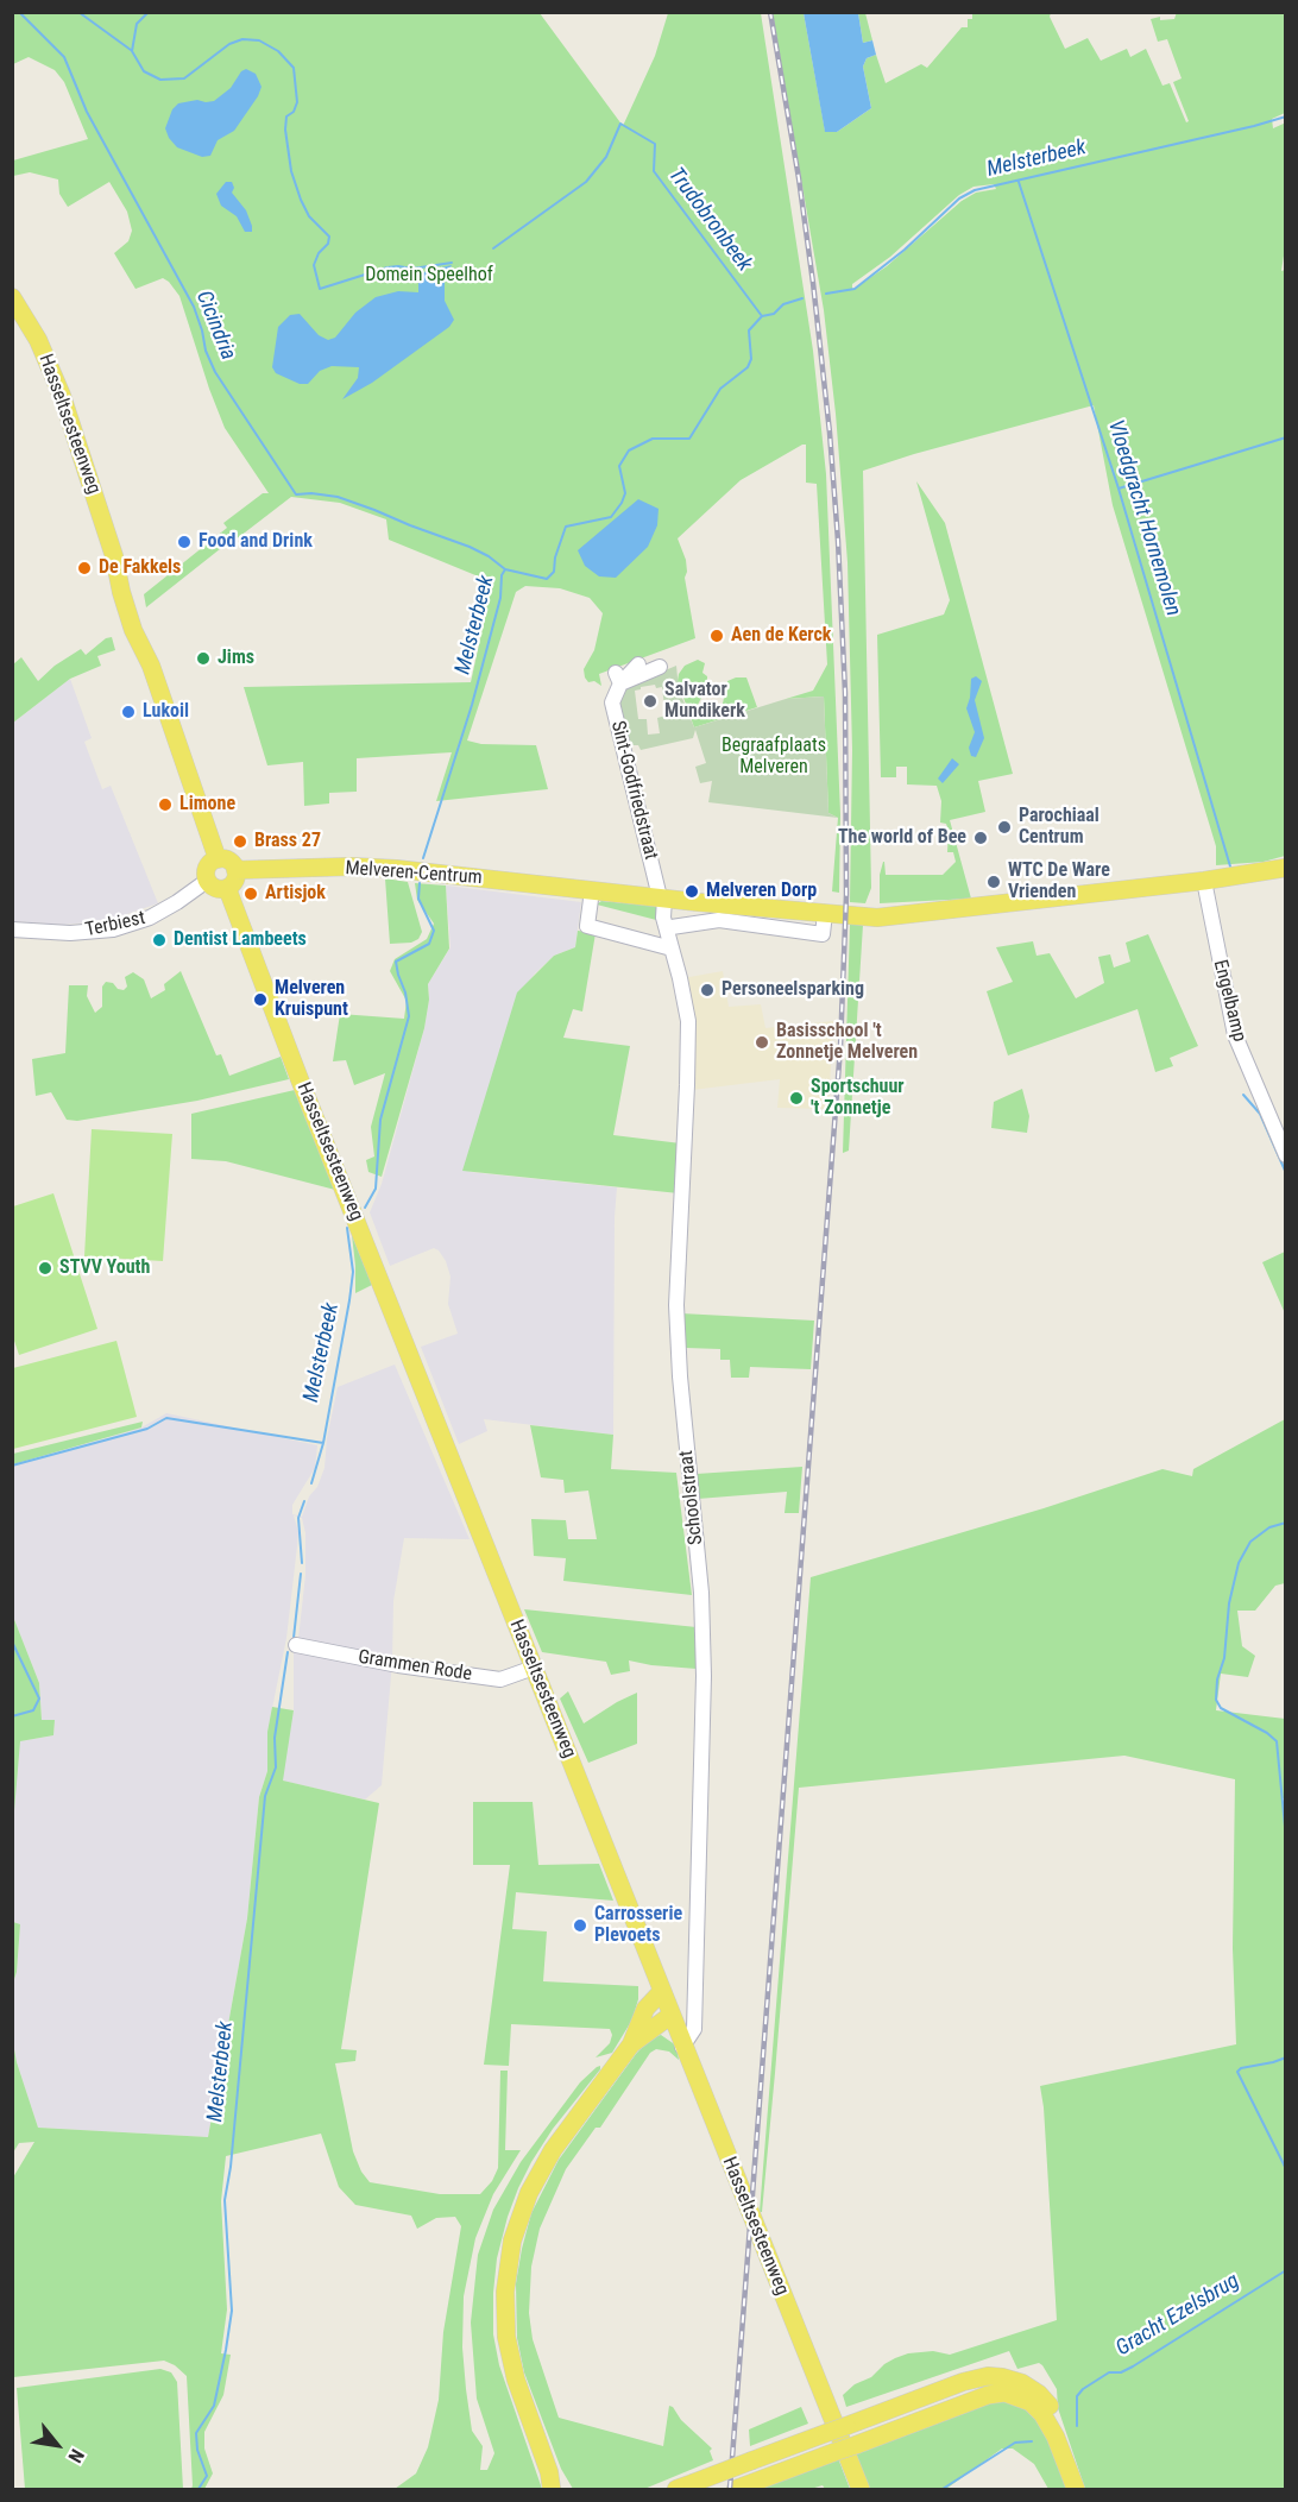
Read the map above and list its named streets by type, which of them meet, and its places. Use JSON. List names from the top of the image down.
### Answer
{
  "streets": {
    "main road": ["Hasseltsesteenweg", "Melveren-Centrum"],
    "street": [
      "Sint-Godfriedstraat",
      "Terbiest",
      "Engelbamp",
      "Schoolstraat",
      "Grammen Rode"
    ]
  },
  "crossings": [
    ["Hasseltsesteenweg", "Melveren-Centrum"],
    ["Hasseltsesteenweg", "Terbiest"],
    ["Hasseltsesteenweg", "Schoolstraat"],
    ["Hasseltsesteenweg", "Grammen Rode"],
    ["Sint-Godfriedstraat", "Melveren-Centrum"],
    ["Sint-Godfriedstraat", "Schoolstraat"],
    ["Melveren-Centrum", "Terbiest"],
    ["Melveren-Centrum", "Engelbamp"],
    ["Melveren-Centrum", "Schoolstraat"]
  ],
  "water": [
    "Melsterbeek",
    "Trudobronbeek",
    "Cicindria",
    "Vloedgracht Hornemolen",
    "Gracht Ezelsbrug"
  ],
  "parks": ["Domein Speelhof", "Begraafplaats Melveren"],
  "places": [
    "Food and Drink",
    "De Fakkels",
    "Aen de Kerck",
    "Jims",
    "Salvator Mundikerk",
    "Lukoil",
    "Limone",
    "Parochiaal Centrum",
    "The world of Bee",
    "Brass 27",
    "WTC De Ware Vrienden",
    "Melveren Dorp",
    "Artisjok",
    "Dentist Lambeets",
    "Personeelsparking",
    "Melveren Kruispunt",
    "Basisschool 't Zonnetje Melveren",
    "Sportschuur 't Zonnetje",
    "STVV Youth",
    "Carrosserie Plevoets"
  ],
  "north": "bottom right"
}
